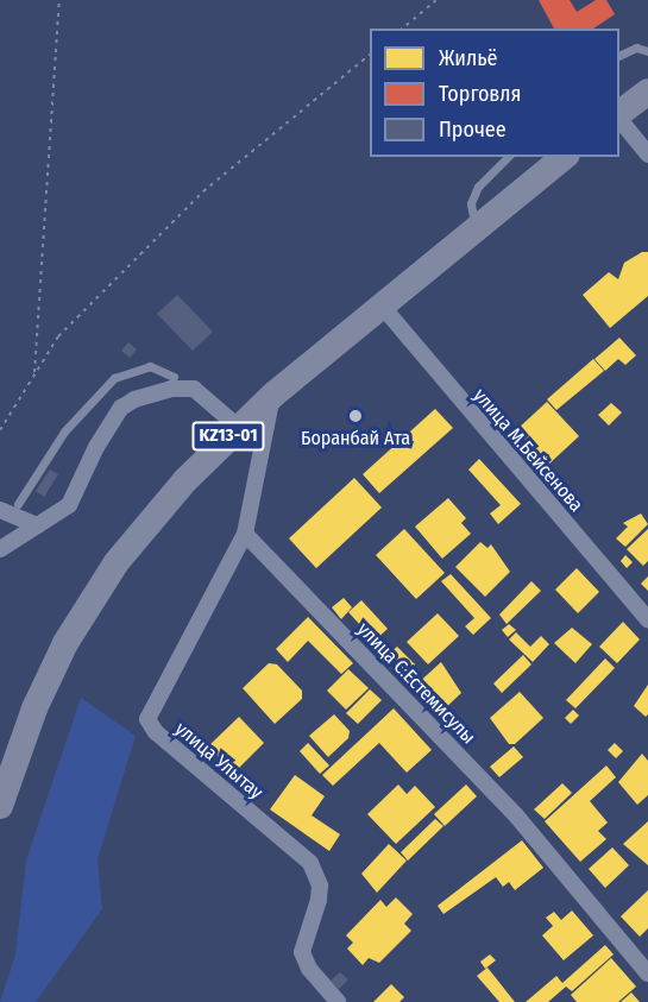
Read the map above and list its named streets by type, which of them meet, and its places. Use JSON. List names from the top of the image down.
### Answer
{
  "streets": {
    "highway": ["KZ13-01"],
    "street": ["улица М.Бейсенова", "улица С.Естемисулы", "улица Улытау"]
  },
  "crossings": [
    ["KZ13-01", "улица М.Бейсенова"],
    ["улица С.Естемисулы", "улица Улытау"]
  ],
  "places": ["Боранбай Ата"],
  "legend": ["Жильё", "Торговля", "Прочее"]
}
